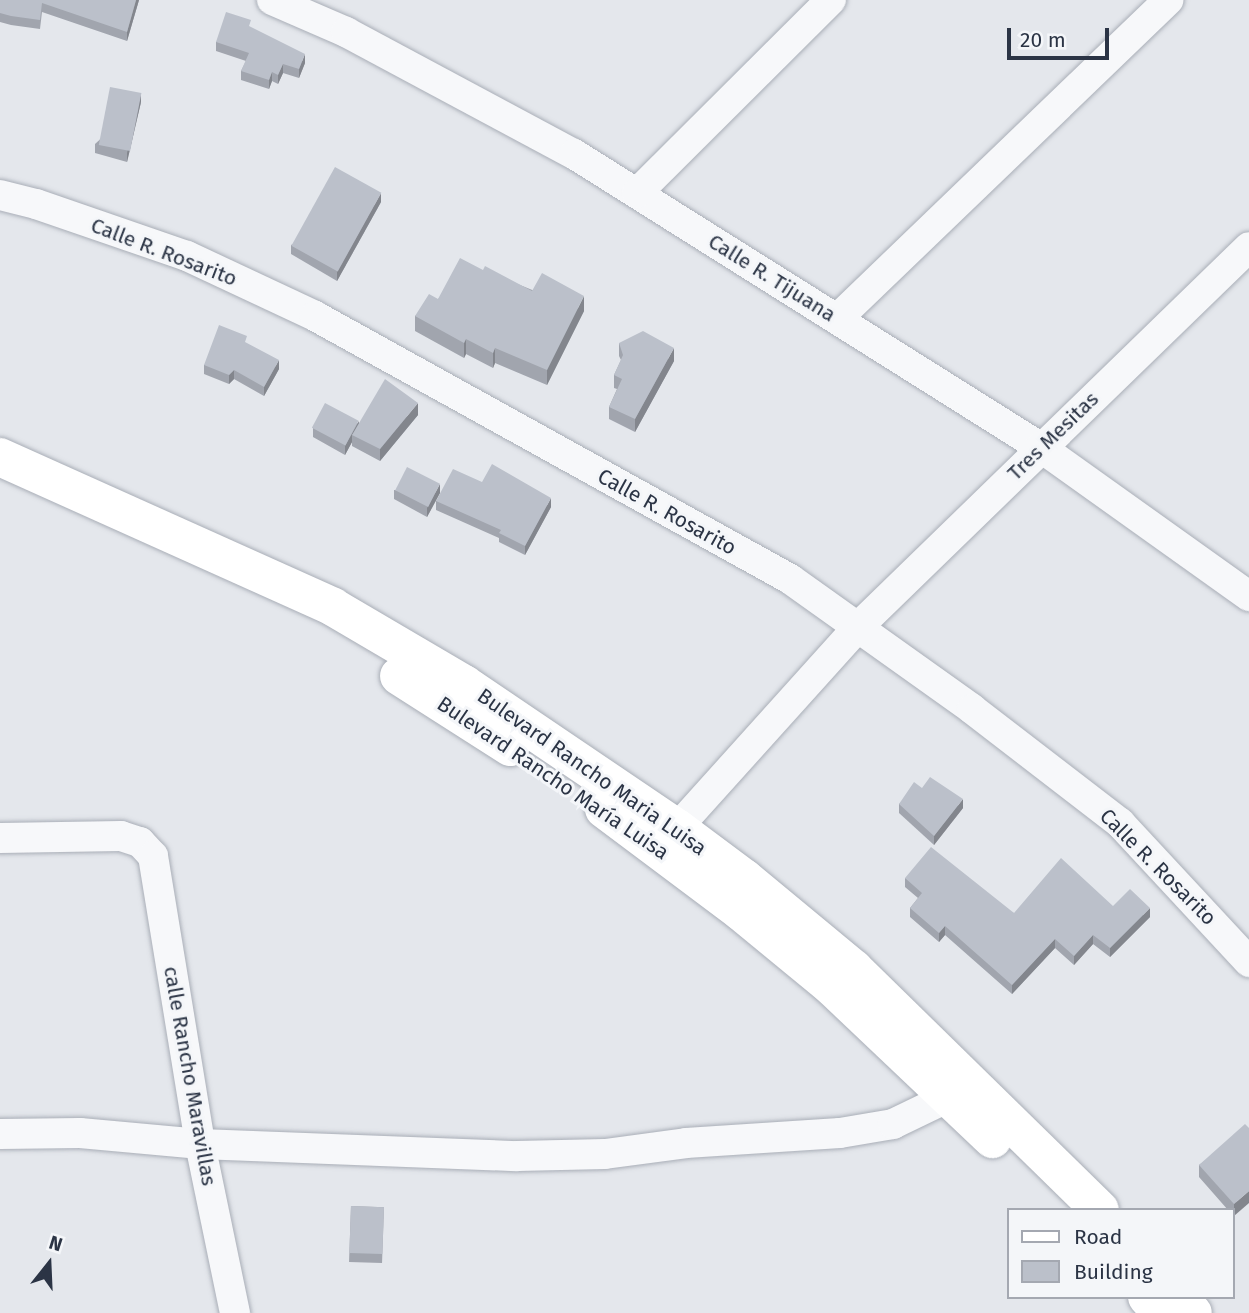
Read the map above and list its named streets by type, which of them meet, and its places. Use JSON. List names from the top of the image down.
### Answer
{
  "streets": {
    "street": [
      "Calle R. Rosarito",
      "Calle R. Tijuana",
      "Tres Mesitas",
      "Bulevard Rancho Maria Luisa",
      "Bulevard Rancho María Luisa",
      "calle Rancho Maravillas"
    ]
  },
  "crossings": [
    ["Calle R. Rosarito", "Tres Mesitas"],
    ["Calle R. Tijuana", "Tres Mesitas"],
    ["Tres Mesitas", "Bulevard Rancho Maria Luisa"]
  ],
  "legend": ["Road", "Building"],
  "scale_bar": "20 m",
  "north": "top"
}
